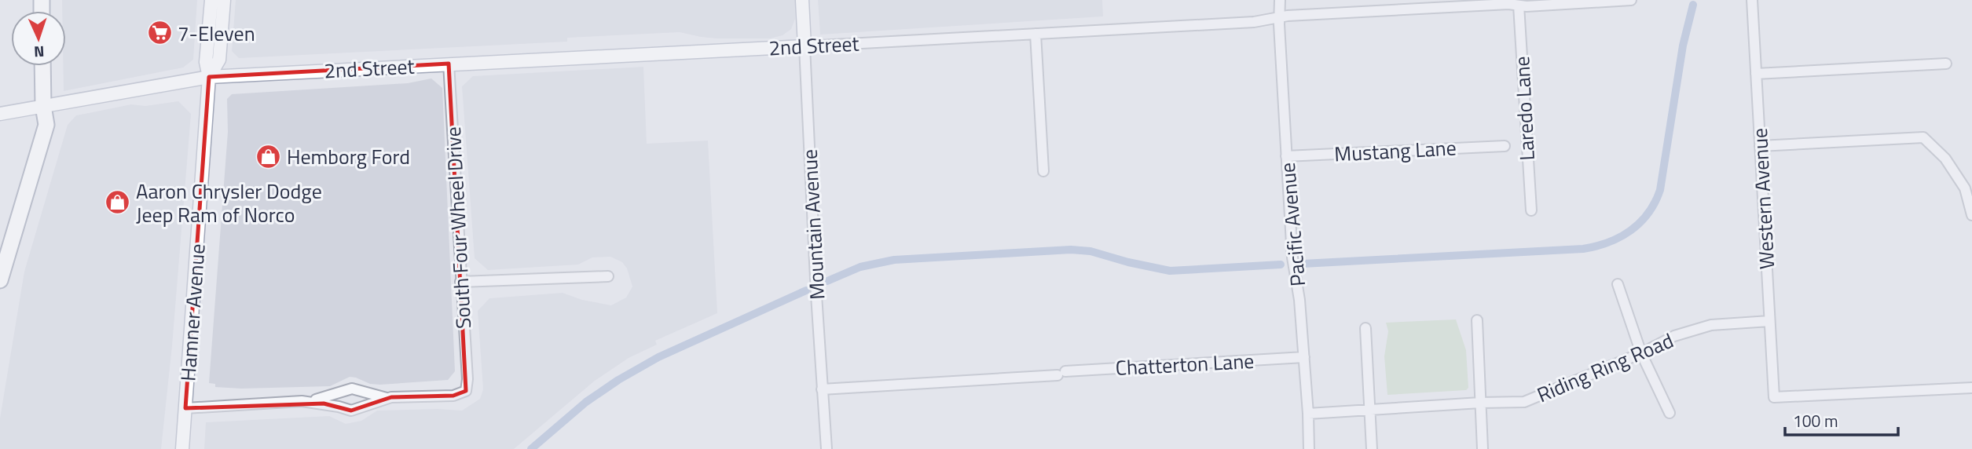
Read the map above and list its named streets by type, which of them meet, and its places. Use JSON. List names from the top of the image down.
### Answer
{
  "streets": {
    "main road": ["2nd Street", "Mountain Avenue", "Hamner Avenue"],
    "street": [
      "Laredo Lane",
      "Mustang Lane",
      "Western Avenue",
      "Pacific Avenue",
      "South Four Wheel Drive",
      "Chatterton Lane",
      "Riding Ring Road"
    ]
  },
  "crossings": [
    ["2nd Street", "Laredo Lane"],
    ["2nd Street", "Mountain Avenue"],
    ["2nd Street", "Pacific Avenue"],
    ["2nd Street", "South Four Wheel Drive"],
    ["2nd Street", "Hamner Avenue"],
    ["Mustang Lane", "Pacific Avenue"],
    ["Western Avenue", "Riding Ring Road"],
    ["Mountain Avenue", "Chatterton Lane"],
    ["Pacific Avenue", "Chatterton Lane"],
    ["Pacific Avenue", "Riding Ring Road"]
  ],
  "places": {
    "supermarket": ["7-Eleven"],
    "shop": ["Hemborg Ford", "Aaron Chrysler Dodge Jeep Ram of Norco"]
  },
  "scale_bar": "100 m",
  "north": "bottom"
}
